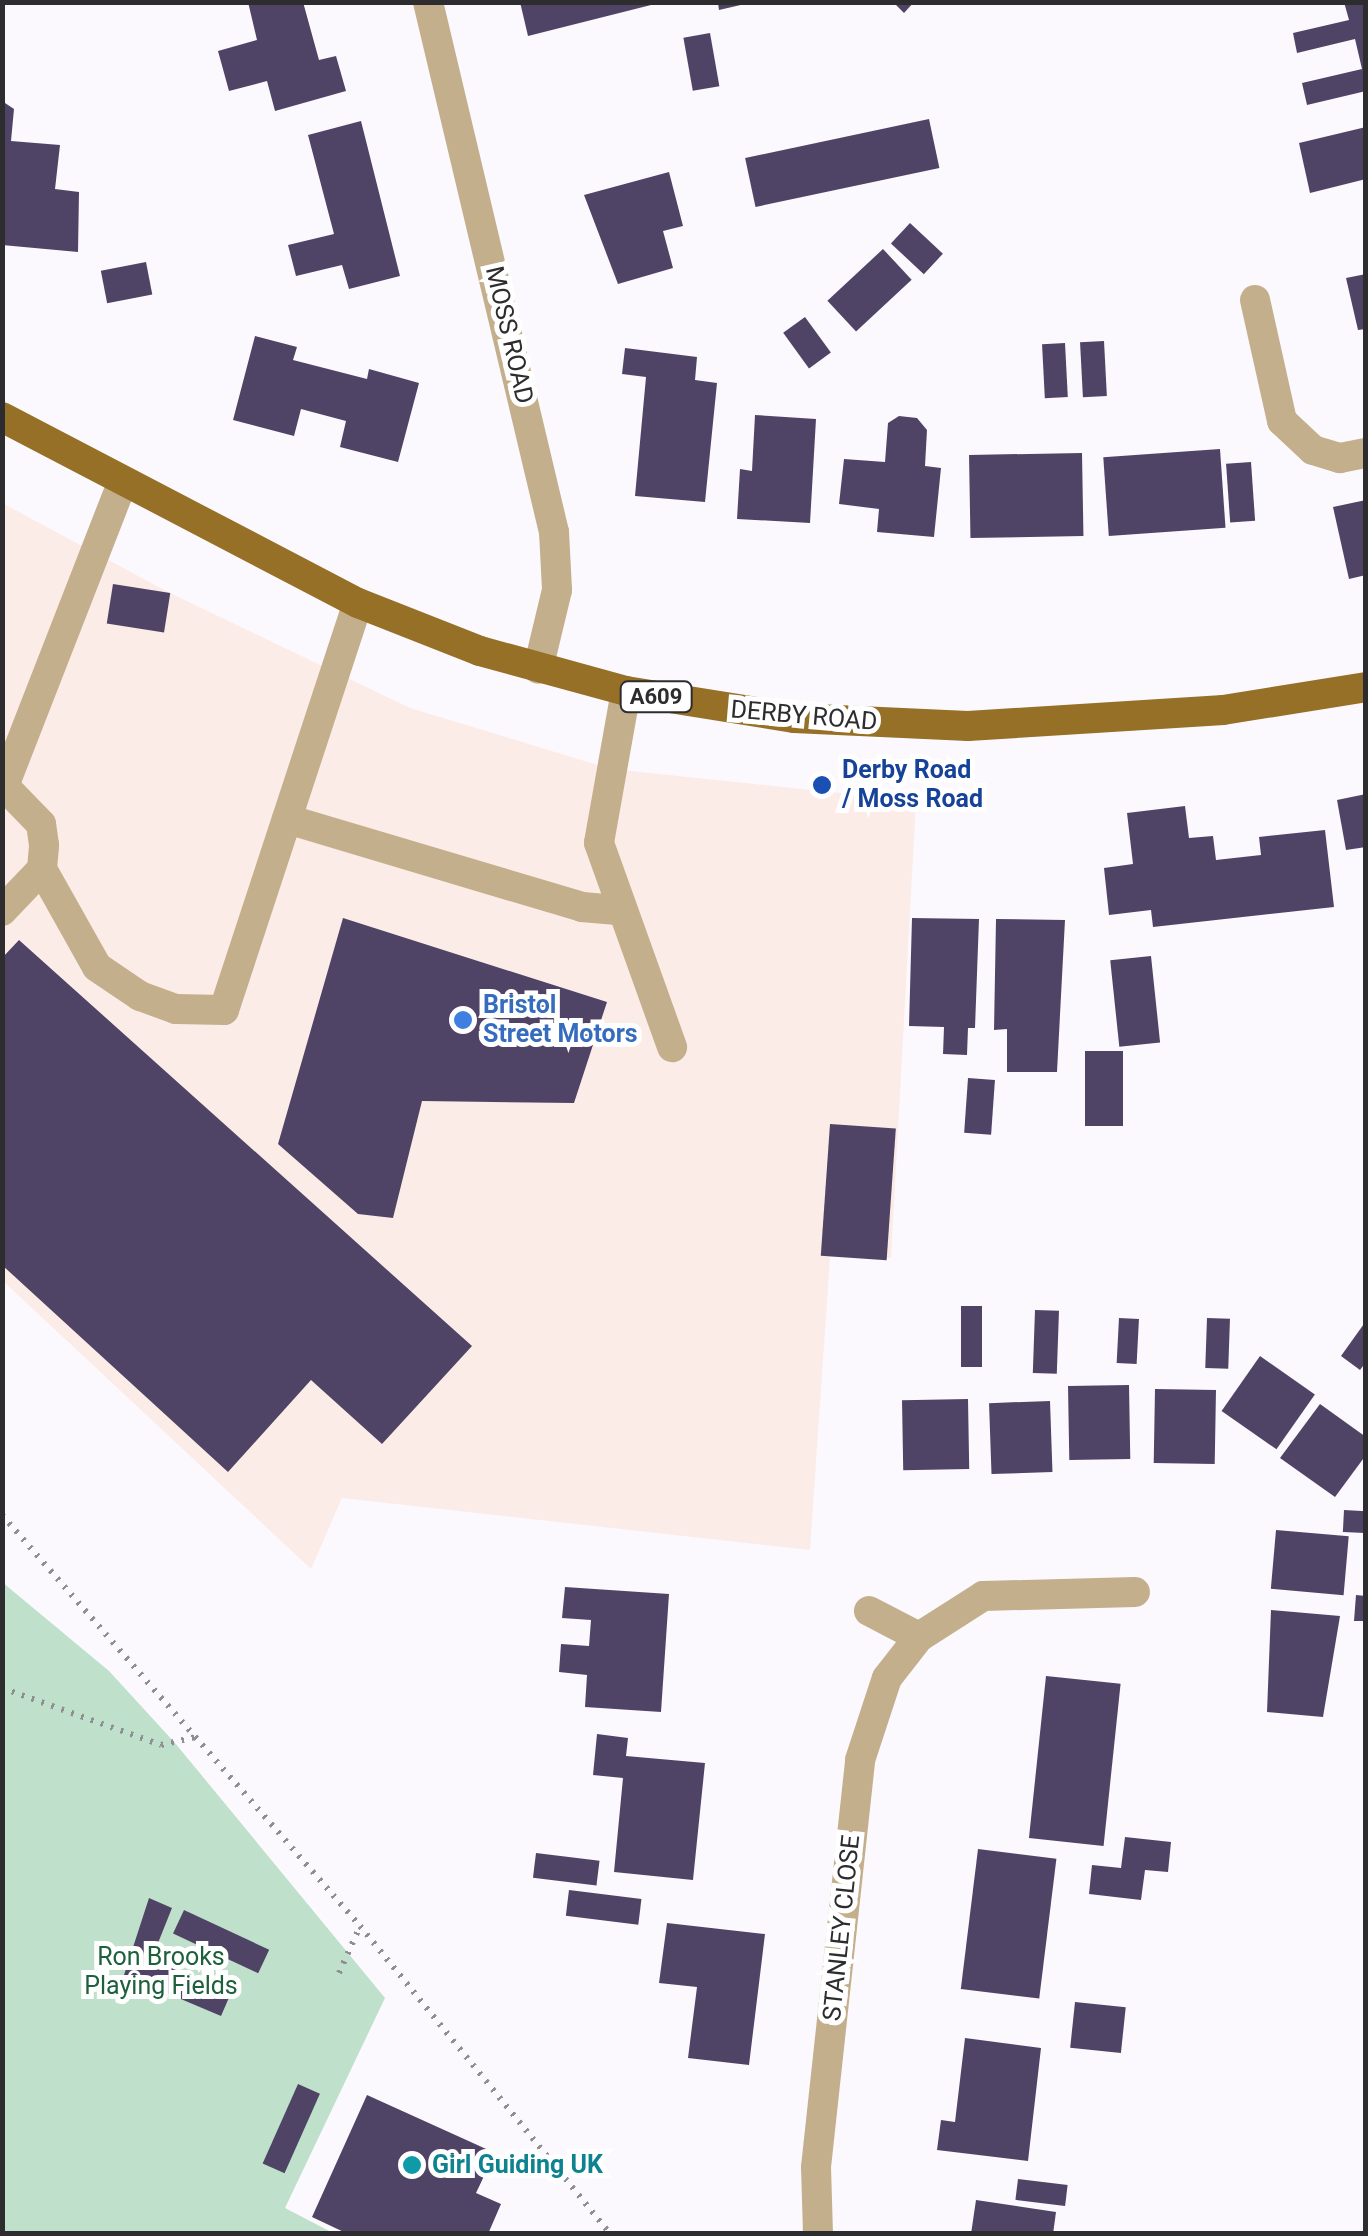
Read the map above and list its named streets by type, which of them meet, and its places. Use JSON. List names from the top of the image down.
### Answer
{
  "streets": {
    "main road": ["A609", "DERBY ROAD"],
    "street": ["MOSS ROAD", "STANLEY CLOSE"]
  },
  "crossings": [
    ["MOSS ROAD", "DERBY ROAD"]
  ],
  "parks": ["Ron Brooks Playing Fields"],
  "places": ["Derby Road / Moss Road", "Bristol Street Motors", "Girl Guiding UK"]
}
